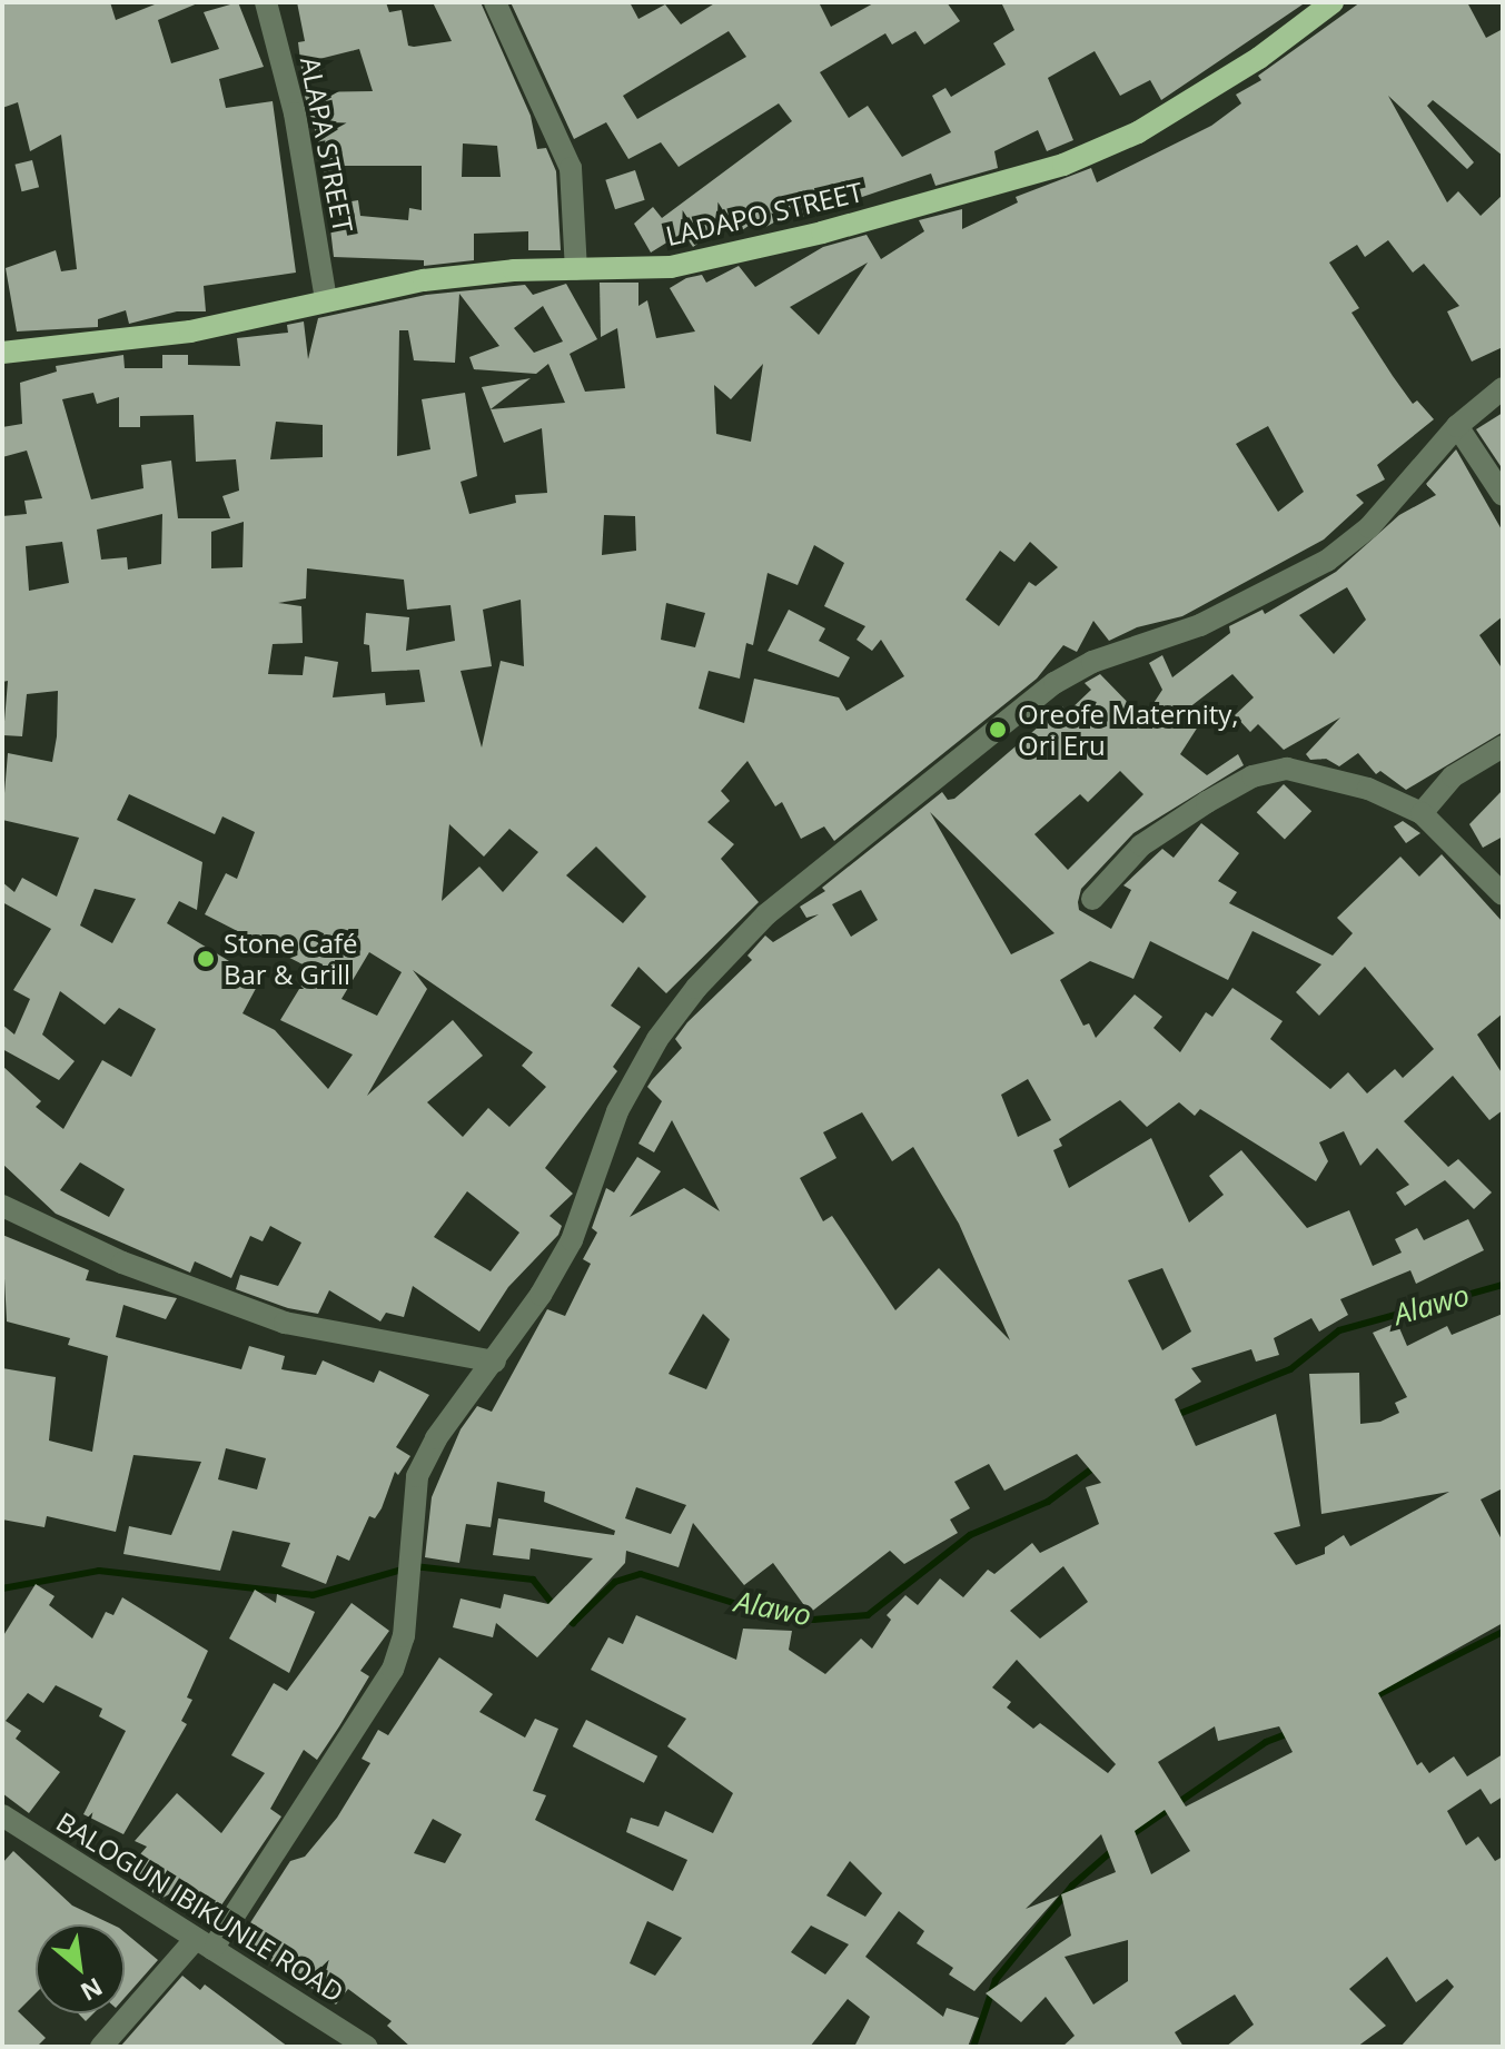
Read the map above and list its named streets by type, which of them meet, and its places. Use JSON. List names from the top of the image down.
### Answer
{
  "streets": {
    "main road": ["LADAPO STREET"],
    "street": ["ALAPA STREET", "BALOGUN IBIKUNLE ROAD"]
  },
  "crossings": [
    ["ALAPA STREET", "LADAPO STREET"]
  ],
  "water": ["Alawo"],
  "places": ["Oreofe Maternity, Ori Eru", "Stone Café Bar & Grill"],
  "north": "bottom right"
}
